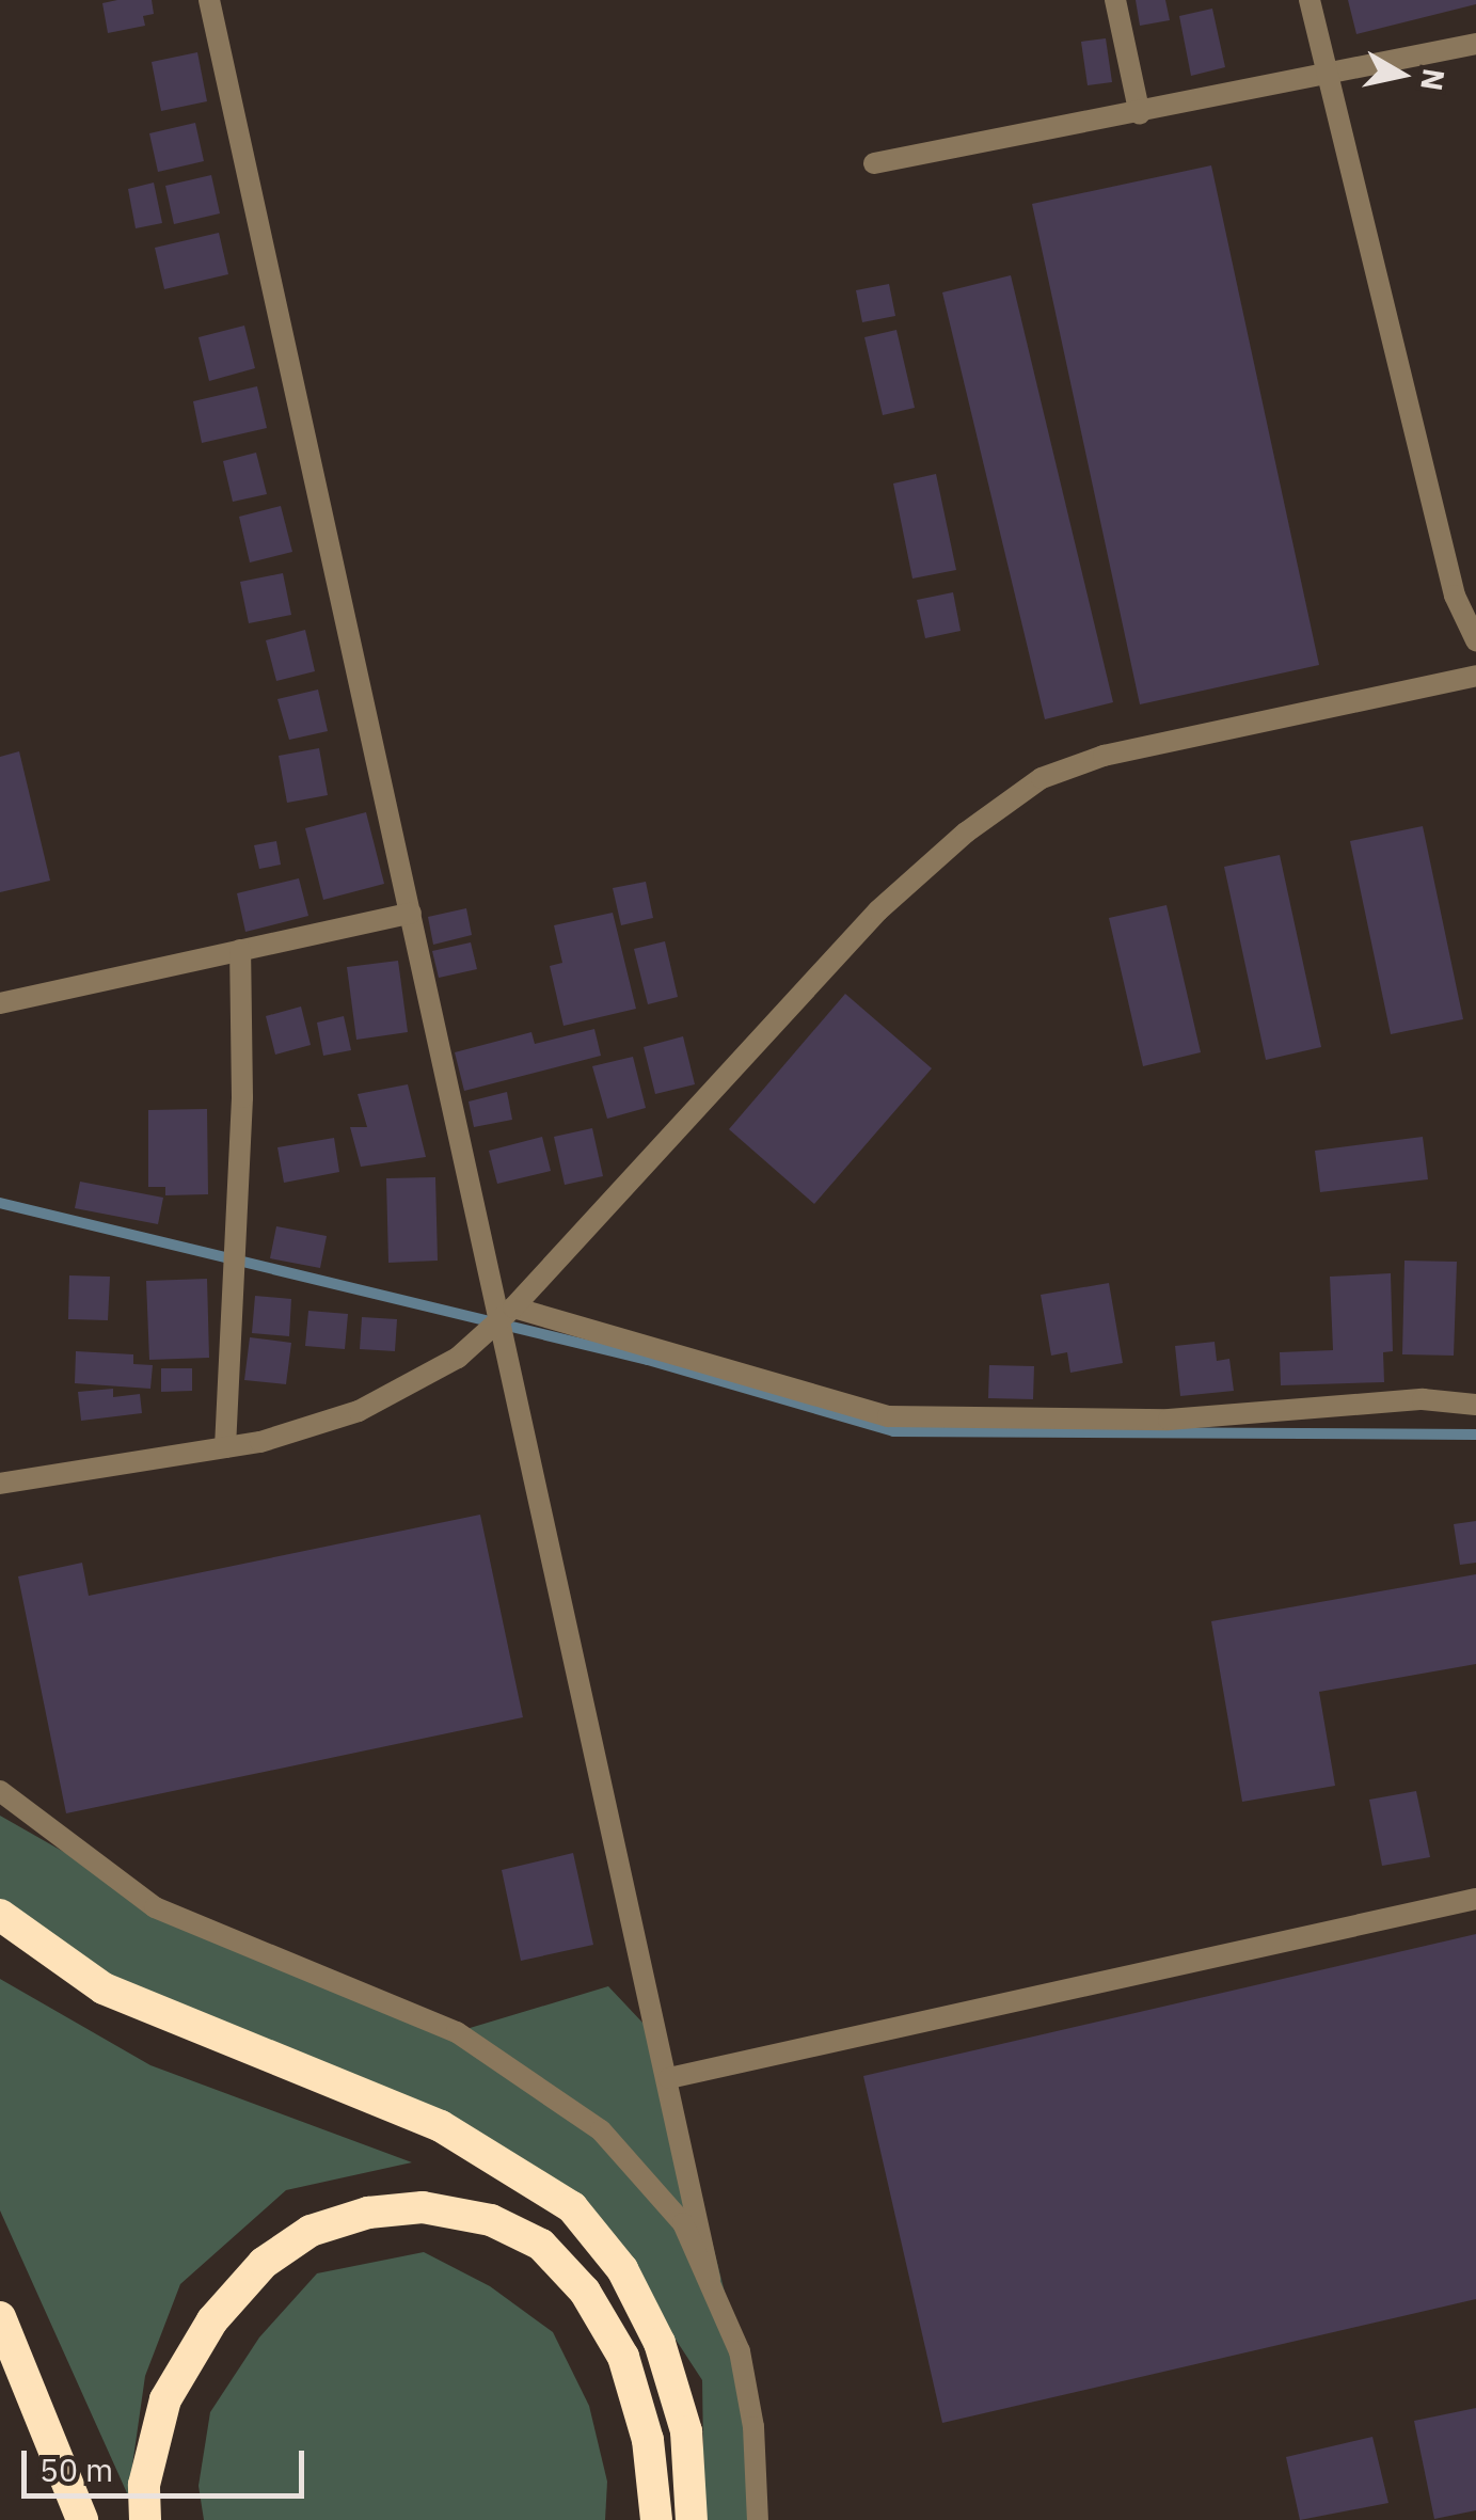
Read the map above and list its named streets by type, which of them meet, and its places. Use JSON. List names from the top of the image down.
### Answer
{
  "scale_bar": "50 m",
  "north": "right"
}
